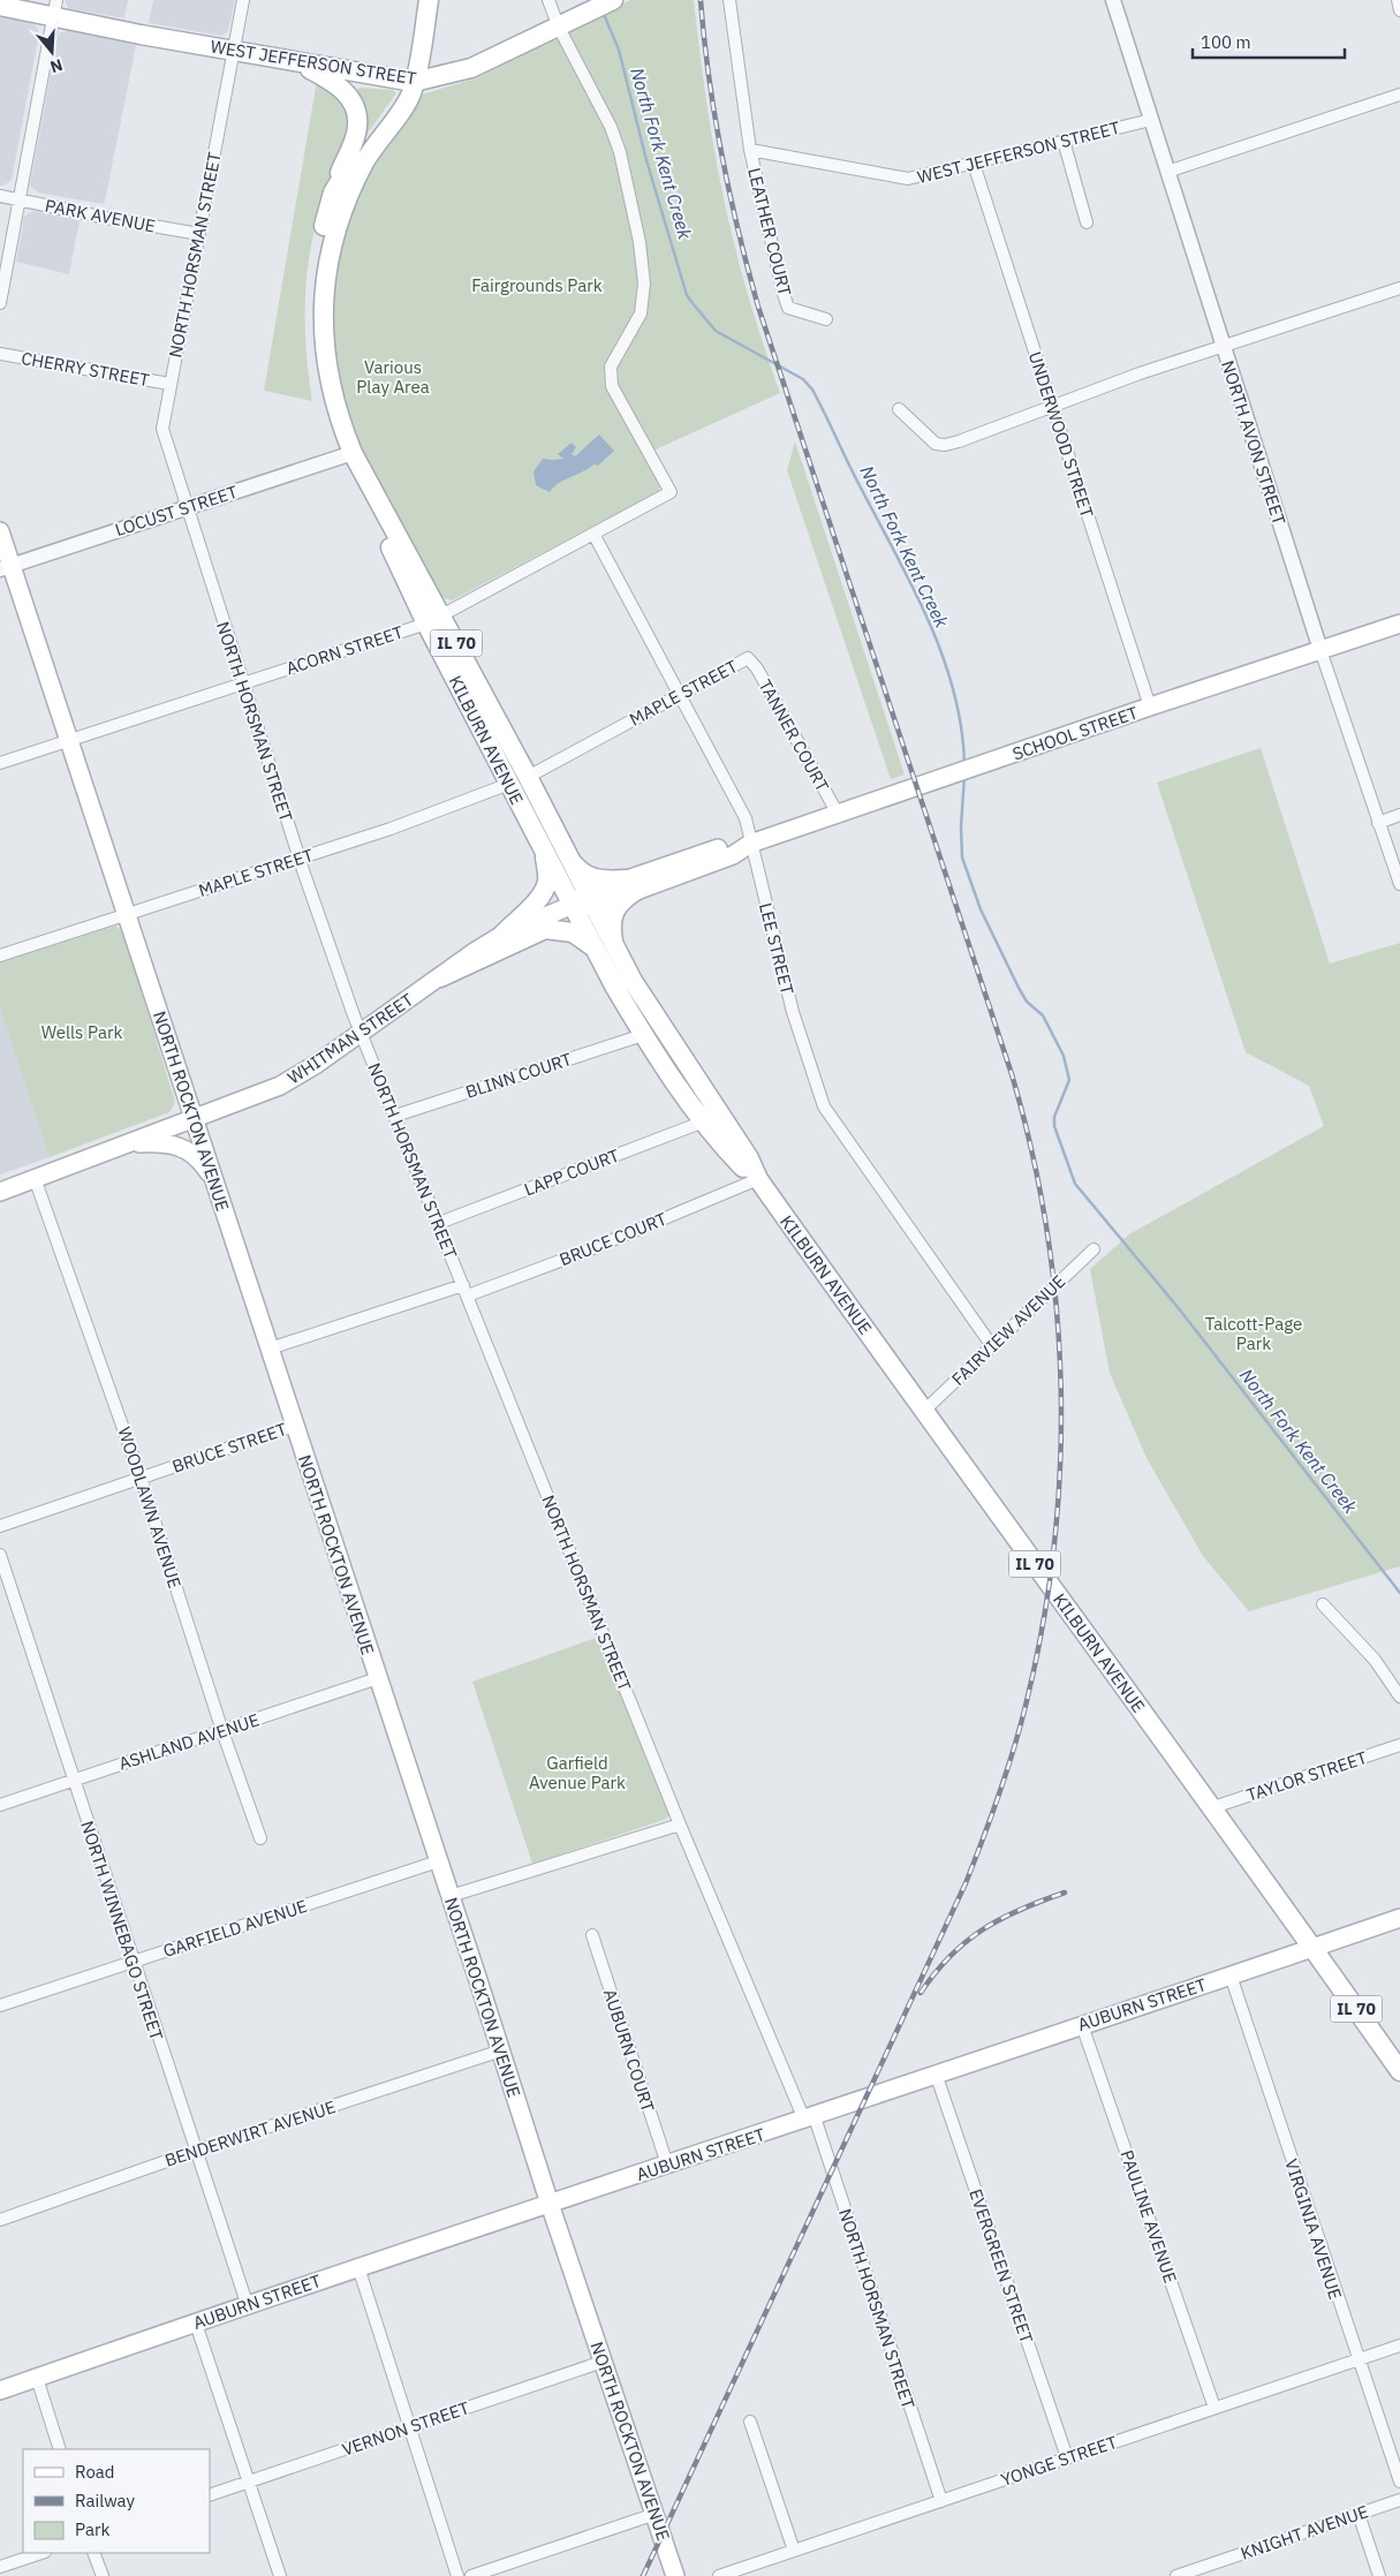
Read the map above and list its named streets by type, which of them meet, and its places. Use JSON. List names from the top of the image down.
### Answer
{
  "streets": {
    "main road": [
      "WEST JEFFERSON STREET",
      "IL 70",
      "SCHOOL STREET",
      "KILBURN AVENUE",
      "WHITMAN STREET",
      "NORTH ROCKTON AVENUE",
      "AUBURN STREET"
    ],
    "street": [
      "PARK AVENUE",
      "LEATHER COURT",
      "NORTH HORSMAN STREET",
      "CHERRY STREET",
      "UNDERWOOD STREET",
      "NORTH AVON STREET",
      "LOCUST STREET",
      "ACORN STREET",
      "MAPLE STREET",
      "TANNER COURT",
      "LEE STREET",
      "BLINN COURT",
      "LAPP COURT",
      "BRUCE COURT",
      "FAIRVIEW AVENUE",
      "BRUCE STREET",
      "WOODLAWN AVENUE",
      "ASHLAND AVENUE",
      "TAYLOR STREET",
      "GARFIELD AVENUE",
      "NORTH WINNEBAGO STREET",
      "AUBURN COURT",
      "BENDERWIRT AVENUE",
      "PAULINE AVENUE",
      "VIRGINIA AVENUE",
      "EVERGREEN STREET",
      "VERNON STREET",
      "YONGE STREET",
      "KNIGHT AVENUE"
    ]
  },
  "crossings": [
    ["WEST JEFFERSON STREET", "LEATHER COURT"],
    ["WEST JEFFERSON STREET", "NORTH HORSMAN STREET"],
    ["WEST JEFFERSON STREET", "UNDERWOOD STREET"],
    ["WEST JEFFERSON STREET", "NORTH AVON STREET"],
    ["WEST JEFFERSON STREET", "ACORN STREET"],
    ["WEST JEFFERSON STREET", "KILBURN AVENUE"],
    ["PARK AVENUE", "NORTH HORSMAN STREET"],
    ["NORTH HORSMAN STREET", "CHERRY STREET"],
    ["NORTH HORSMAN STREET", "LOCUST STREET"],
    ["NORTH HORSMAN STREET", "ACORN STREET"],
    ["NORTH HORSMAN STREET", "MAPLE STREET"],
    ["NORTH HORSMAN STREET", "WHITMAN STREET"],
    ["NORTH HORSMAN STREET", "BLINN COURT"],
    ["NORTH HORSMAN STREET", "LAPP COURT"],
    ["NORTH HORSMAN STREET", "BRUCE COURT"],
    ["NORTH HORSMAN STREET", "AUBURN STREET"],
    ["NORTH HORSMAN STREET", "YONGE STREET"],
    ["UNDERWOOD STREET", "SCHOOL STREET"],
    ["NORTH AVON STREET", "SCHOOL STREET"],
    ["LOCUST STREET", "KILBURN AVENUE"],
    ["LOCUST STREET", "NORTH ROCKTON AVENUE"],
    ["ACORN STREET", "KILBURN AVENUE"],
    ["ACORN STREET", "LEE STREET"],
    ["ACORN STREET", "NORTH ROCKTON AVENUE"],
    ["MAPLE STREET", "TANNER COURT"],
    ["MAPLE STREET", "KILBURN AVENUE"],
    ["MAPLE STREET", "LEE STREET"],
    ["MAPLE STREET", "NORTH ROCKTON AVENUE"],
    ["SCHOOL STREET", "TANNER COURT"],
    ["SCHOOL STREET", "KILBURN AVENUE"],
    ["SCHOOL STREET", "LEE STREET"],
    ["SCHOOL STREET", "WHITMAN STREET"],
    ["KILBURN AVENUE", "WHITMAN STREET"],
    ["KILBURN AVENUE", "BLINN COURT"],
    ["KILBURN AVENUE", "LAPP COURT"],
    ["KILBURN AVENUE", "BRUCE COURT"],
    ["KILBURN AVENUE", "FAIRVIEW AVENUE"],
    ["KILBURN AVENUE", "TAYLOR STREET"],
    ["KILBURN AVENUE", "AUBURN STREET"],
    ["LEE STREET", "FAIRVIEW AVENUE"],
    ["WHITMAN STREET", "NORTH ROCKTON AVENUE"],
    ["WHITMAN STREET", "WOODLAWN AVENUE"],
    ["NORTH ROCKTON AVENUE", "BRUCE STREET"],
    ["NORTH ROCKTON AVENUE", "ASHLAND AVENUE"],
    ["NORTH ROCKTON AVENUE", "GARFIELD AVENUE"],
    ["NORTH ROCKTON AVENUE", "AUBURN STREET"],
    ["NORTH ROCKTON AVENUE", "BENDERWIRT AVENUE"],
    ["NORTH ROCKTON AVENUE", "VERNON STREET"],
    ["BRUCE STREET", "WOODLAWN AVENUE"],
    ["WOODLAWN AVENUE", "ASHLAND AVENUE"],
    ["ASHLAND AVENUE", "NORTH WINNEBAGO STREET"],
    ["GARFIELD AVENUE", "NORTH WINNEBAGO STREET"],
    ["NORTH WINNEBAGO STREET", "AUBURN STREET"],
    ["NORTH WINNEBAGO STREET", "BENDERWIRT AVENUE"],
    ["AUBURN STREET", "AUBURN COURT"],
    ["AUBURN STREET", "PAULINE AVENUE"],
    ["AUBURN STREET", "VIRGINIA AVENUE"],
    ["AUBURN STREET", "EVERGREEN STREET"],
    ["PAULINE AVENUE", "YONGE STREET"],
    ["VIRGINIA AVENUE", "YONGE STREET"],
    ["EVERGREEN STREET", "YONGE STREET"]
  ],
  "water": ["North Fork Kent Creek"],
  "parks": [
    "Fairgrounds Park",
    "Various Play Area",
    "Wells Park",
    "Talcott-Page Park",
    "Garfield Avenue Park"
  ],
  "legend": ["Road", "Railway", "Park"],
  "scale_bar": "100 m",
  "north": "bottom"
}
